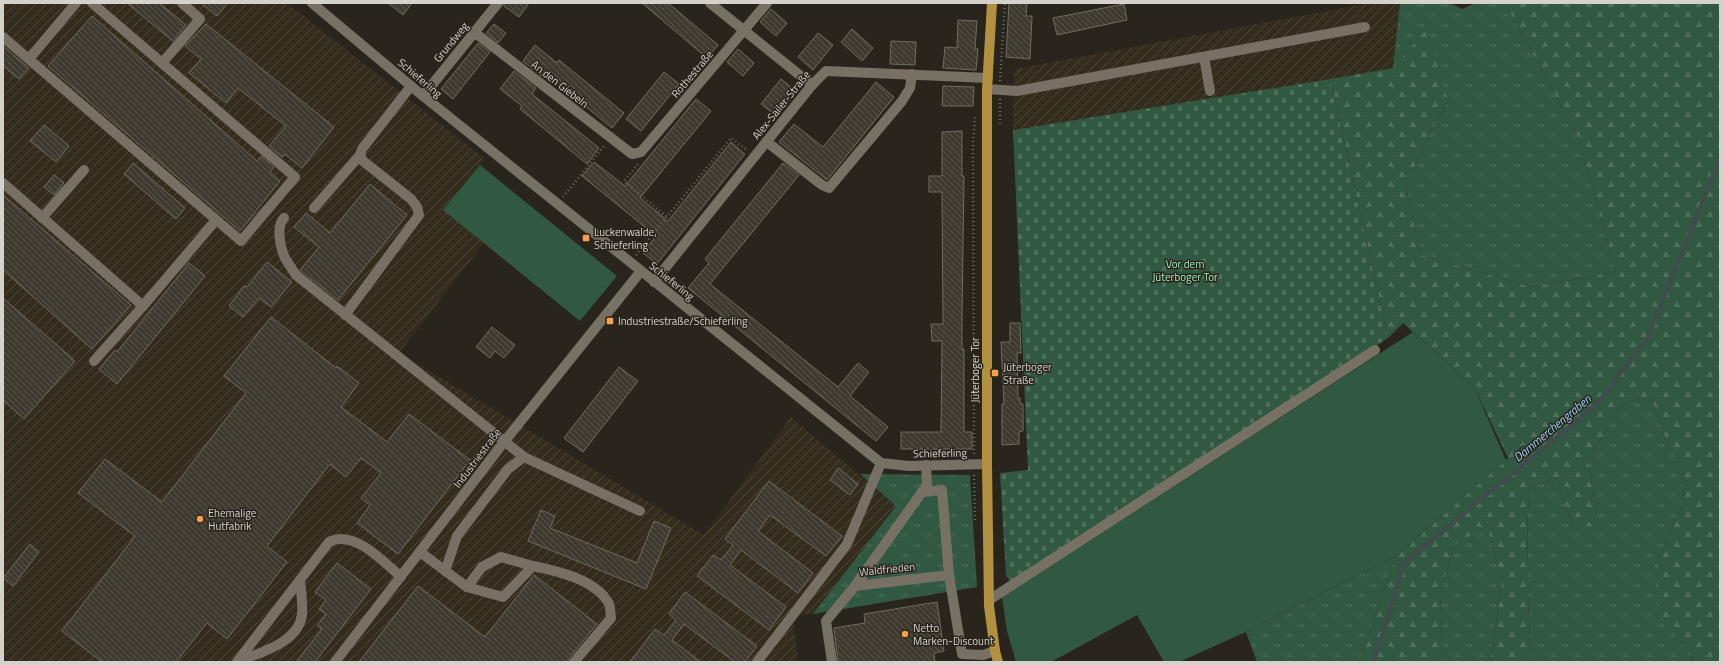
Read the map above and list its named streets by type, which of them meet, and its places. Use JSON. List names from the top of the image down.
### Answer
{
  "streets": {
    "main road": ["Jüterboger Tor"],
    "street": [
      "Grundweg",
      "Rothestraße",
      "Schieferling",
      "An den Giebeln",
      "Alex-Sailer-Straße",
      "Industriestraße",
      "Waldfrieden"
    ]
  },
  "crossings": [
    ["Grundweg", "Schieferling"],
    ["Grundweg", "An den Giebeln"],
    ["Rothestraße", "An den Giebeln"],
    ["Schieferling", "Alex-Sailer-Straße"],
    ["Schieferling", "Jüterboger Tor"],
    ["Schieferling", "Industriestraße"],
    ["Schieferling", "Waldfrieden"],
    ["Alex-Sailer-Straße", "Jüterboger Tor"]
  ],
  "water": ["Dämmerchengraben"],
  "parks": ["Vor dem Jüterboger Tor"],
  "places": {
    "transit": ["Luckenwalde, Schieferling", "Industriestraße/Schieferling", "Jüterboger Straße"],
    "other": ["Ehemalige Hutfabrik", "Netto Marken-Discount"]
  }
}
